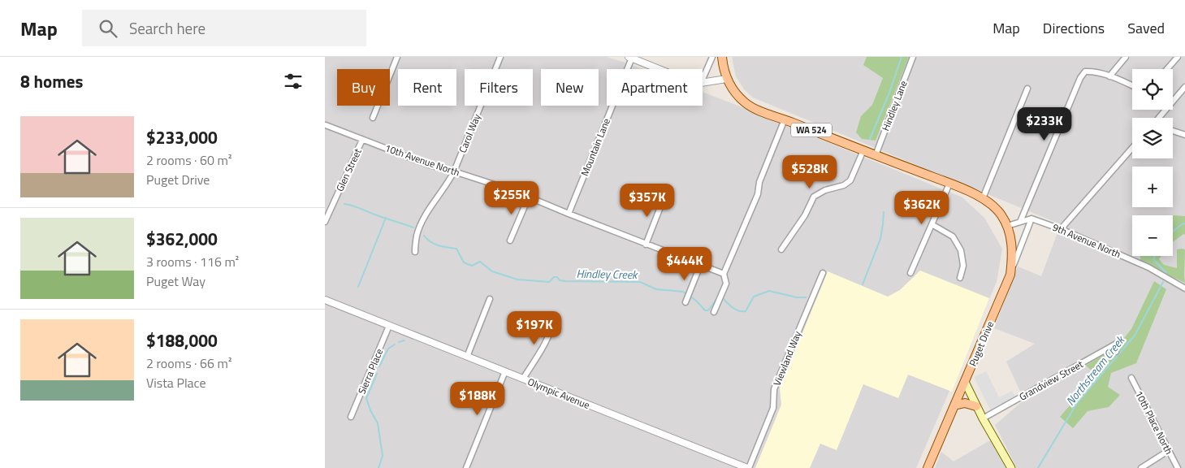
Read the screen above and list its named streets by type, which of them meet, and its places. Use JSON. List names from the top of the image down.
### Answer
{
  "streets": {
    "main road": ["WA 524", "Puget Drive"],
    "street": [
      "Hindley Lane",
      "Carol Way",
      "Mountain Lane",
      "10th Avenue North",
      "Glen Street",
      "9th Avenue North",
      "Viewland Way",
      "Sierra Place",
      "Grandview Street",
      "Olympic Avenue",
      "10th Place North"
    ]
  },
  "crossings": [
    ["Hindley Lane", "WA 524"],
    ["WA 524", "Puget Drive"],
    ["Carol Way", "10th Avenue North"],
    ["Mountain Lane", "10th Avenue North"],
    ["10th Avenue North", "Glen Street"],
    ["9th Avenue North", "Puget Drive"],
    ["Viewland Way", "Olympic Avenue"],
    ["Sierra Place", "Olympic Avenue"]
  ],
  "water": ["Hindley Creek", "Northstream Creek"],
  "page": {
    "header": "Map",
    "search": "Search here",
    "nav": ["Map", "Directions", "Saved"],
    "heading": "8 homes",
    "map_buttons": ["+", "−"],
    "chip": [
      "Buy",
      "Rent",
      "Filters",
      "New",
      "Apartment"
    ],
    "list": [
      {
        "name": "$233,000",
        "note": "2 rooms · 60 m² · Puget Drive"
      },
      {
        "name": "$362,000",
        "note": "3 rooms · 116 m² · Puget Way"
      },
      {
        "name": "$188,000",
        "note": "2 rooms · 66 m² · Vista Place"
      }
    ],
    "price": [
      "$233K",
      "$528K",
      "$255K",
      "$357K",
      "$362K",
      "$444K",
      "$197K",
      "$188K"
    ]
  }
}
